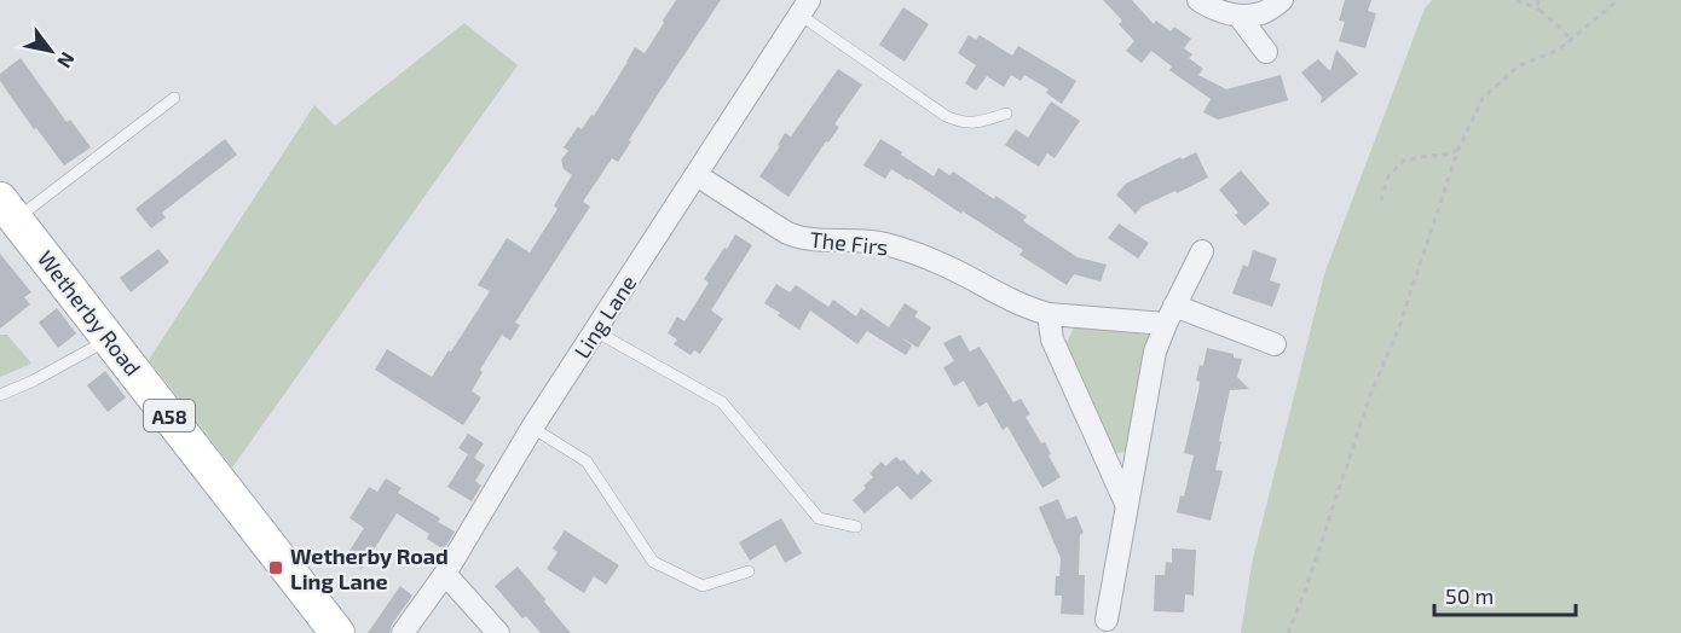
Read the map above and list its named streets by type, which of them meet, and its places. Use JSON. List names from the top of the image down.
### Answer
{
  "streets": {
    "main road": ["Wetherby Road", "A58"],
    "street": ["The Firs", "Ling Lane"]
  },
  "crossings": [
    ["The Firs", "Ling Lane"]
  ],
  "places": {
    "transit": ["Wetherby Road Ling Lane"]
  },
  "scale_bar": "50 m",
  "north": "bottom right"
}
